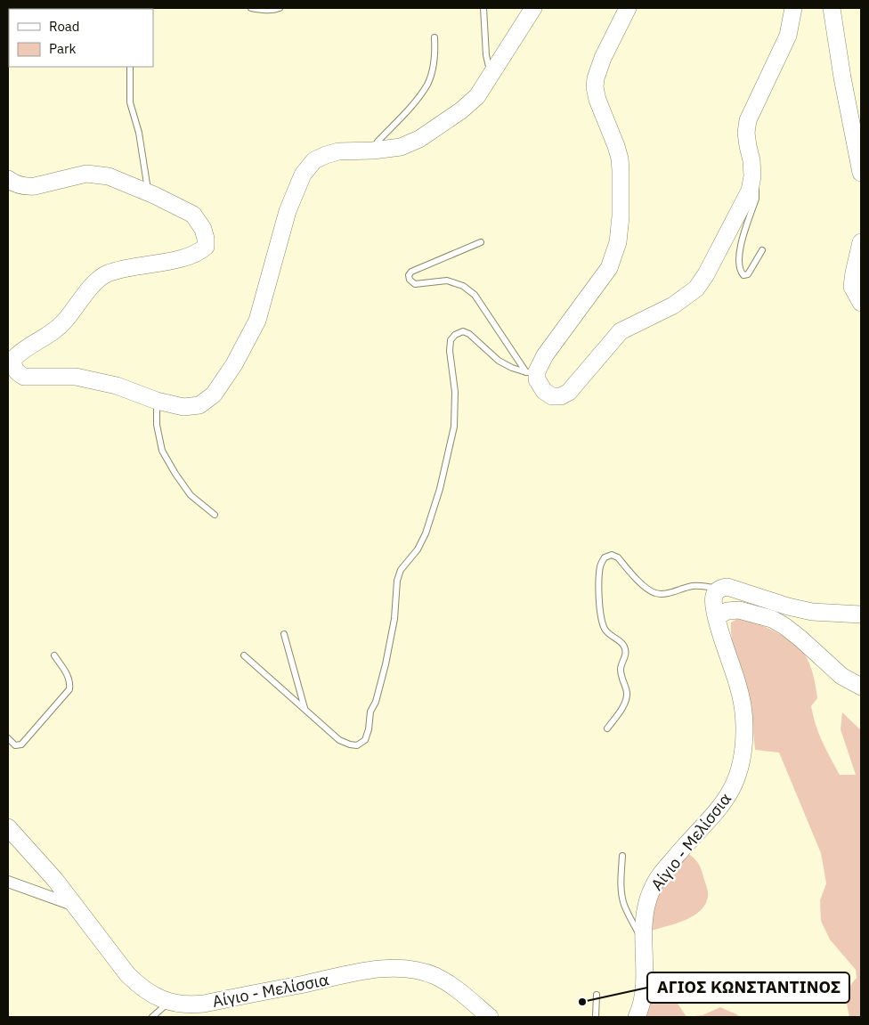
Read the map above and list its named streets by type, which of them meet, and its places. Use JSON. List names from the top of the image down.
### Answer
{
  "streets": {
    "main road": ["Αίγιο - Μελίσσια"]
  },
  "places": ["ΑΓΙΟΣ ΚΩΝΣΤΑΝΤΙΝΟΣ"],
  "legend": ["Road", "Park"]
}
